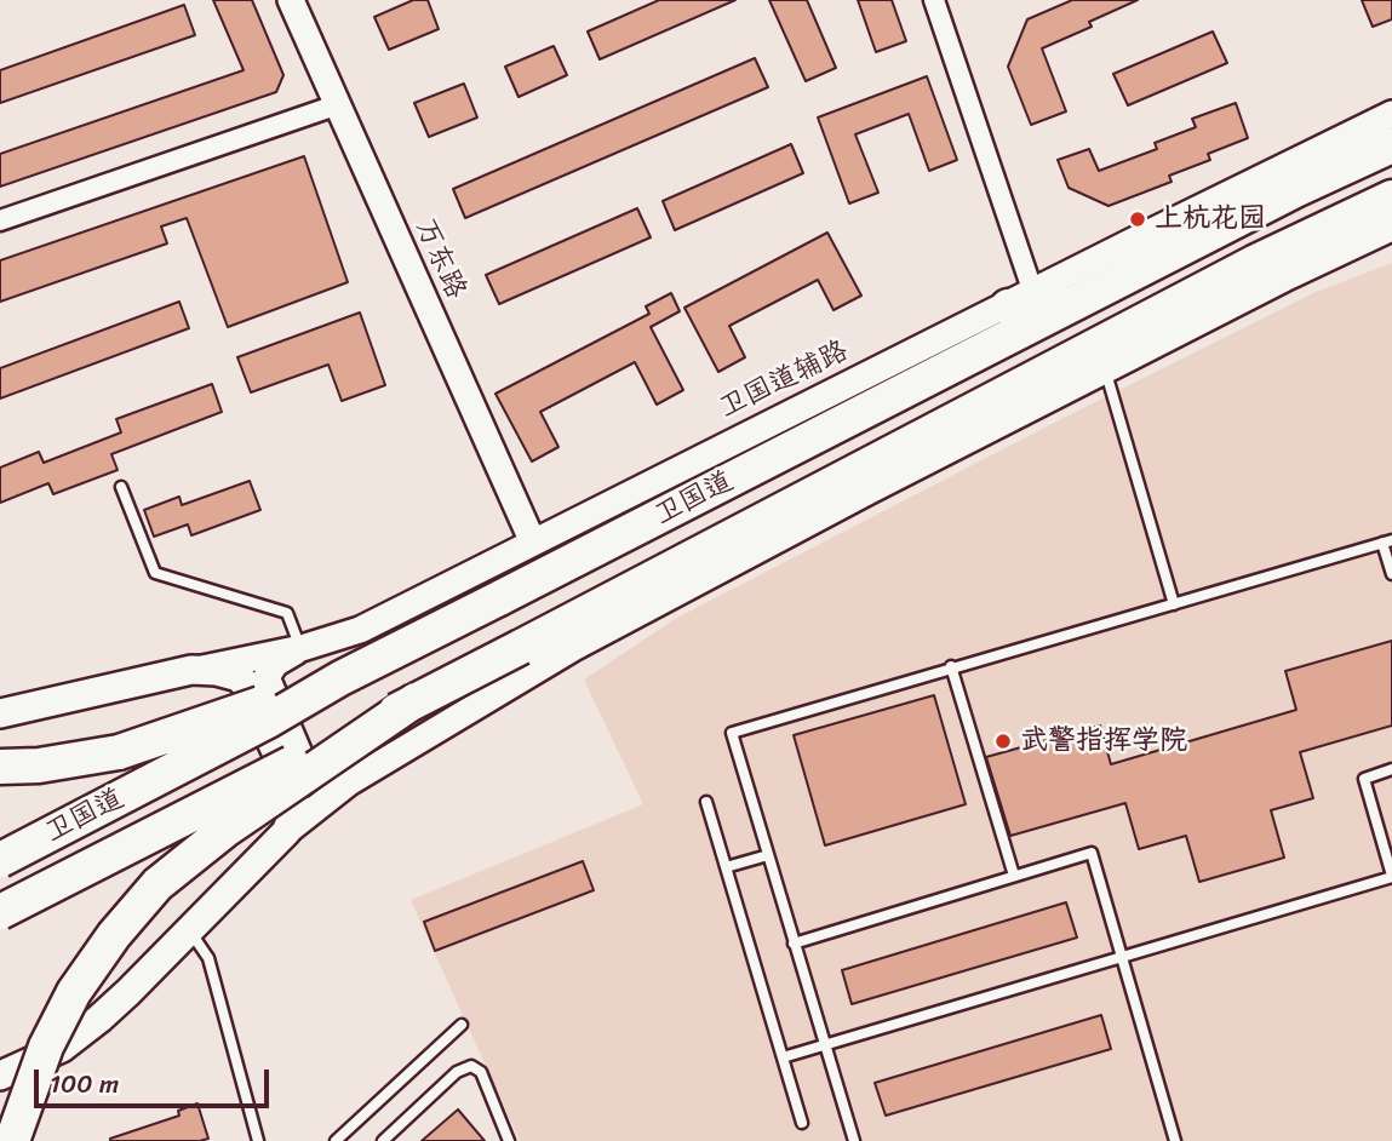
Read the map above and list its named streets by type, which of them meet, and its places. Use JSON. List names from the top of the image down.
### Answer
{
  "streets": {
    "highway": ["卫国道"],
    "main road": ["万东路", "卫国道辅路"]
  },
  "crossings": [
    ["万东路", "卫国道辅路"]
  ],
  "places": ["上杭花园", "武警指挥学院"],
  "scale_bar": "100 m"
}
